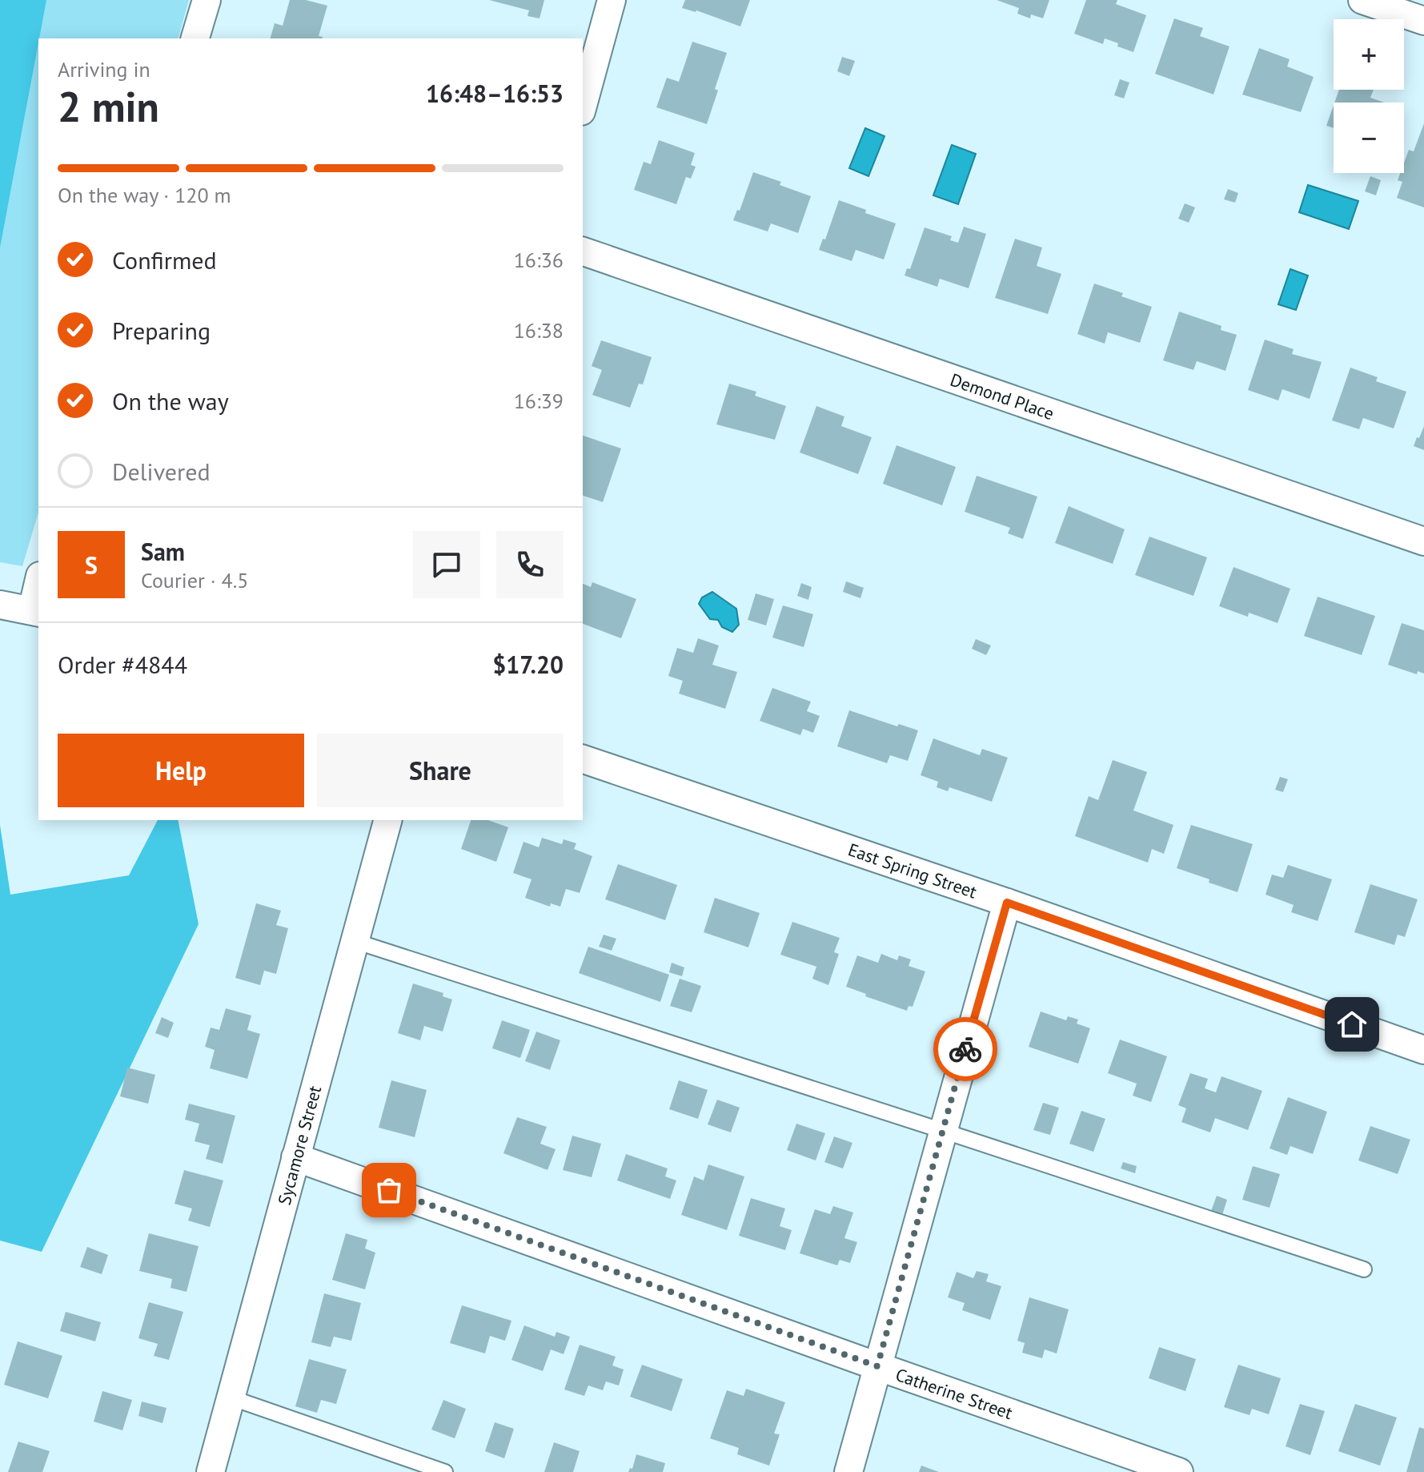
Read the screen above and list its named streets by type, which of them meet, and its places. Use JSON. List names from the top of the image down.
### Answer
{
  "streets": {
    "street": [
      "Demond Place",
      "East Spring Street",
      "Sycamore Street",
      "Catherine Street"
    ]
  },
  "crossings": [
    ["Sycamore Street", "Catherine Street"]
  ],
  "page": {
    "map_buttons": ["+", "−"],
    "heading": ["2 min", "Arriving in", "16:48–16:53"],
    "panel": [
      "Sam",
      "Courier · 4.5",
      "Order #4844",
      "$17.20"
    ],
    "bar": "On the way · 120 m",
    "list": [
      ["Confirmed", "16:36"],
      ["Preparing", "16:38"],
      ["On the way", "16:39"],
      "Delivered"
    ],
    "round": "S",
    "buttons": ["Help", "Share"]
  }
}
